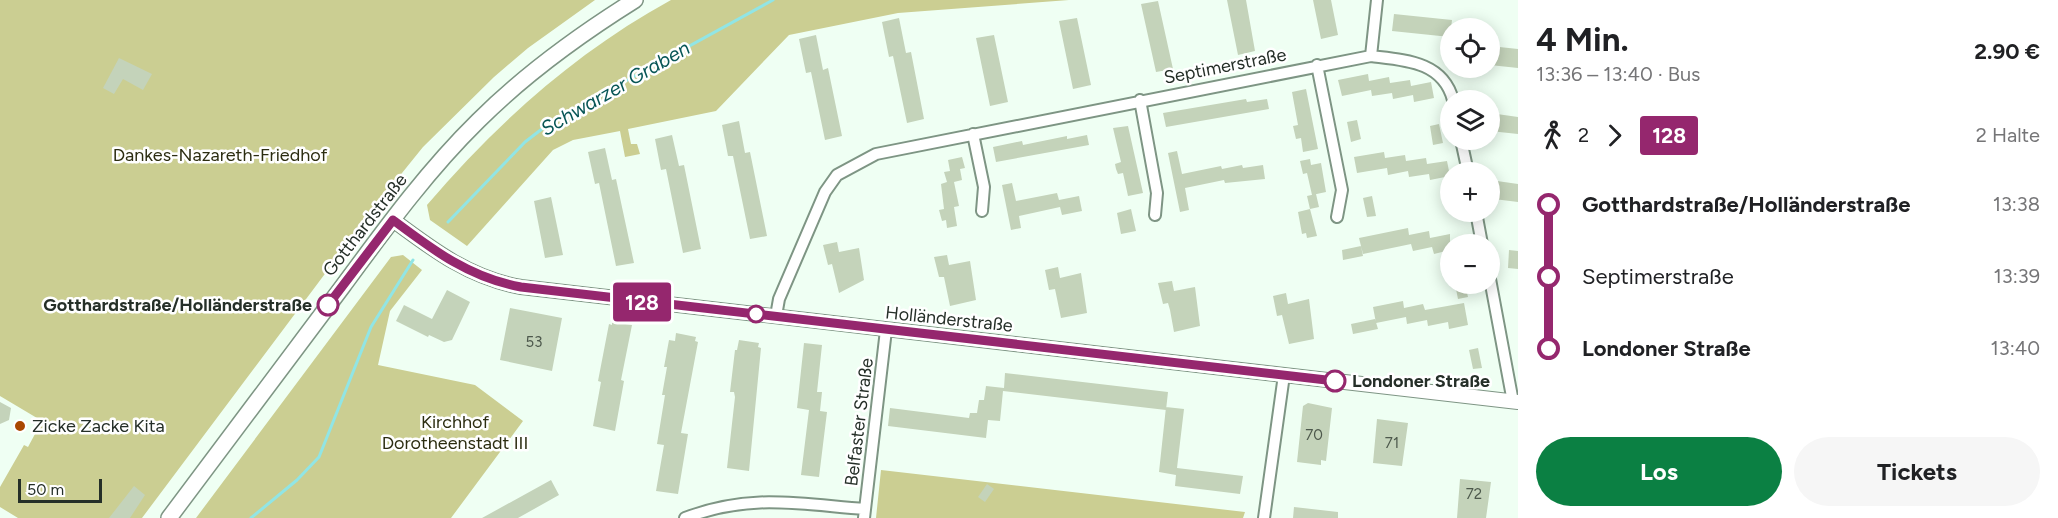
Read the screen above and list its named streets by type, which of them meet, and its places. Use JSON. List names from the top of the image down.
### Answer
{
  "streets": {
    "main road": ["Gotthardstraße"],
    "street": ["Septimerstraße", "Holländerstraße", "Belfaster Straße"]
  },
  "crossings": [
    ["Septimerstraße", "Holländerstraße"],
    ["Gotthardstraße", "Holländerstraße"],
    ["Holländerstraße", "Belfaster Straße"]
  ],
  "water": ["Schwarzer Graben"],
  "parks": ["Dankes-Nazareth-Friedhof", "Kirchhof Dorotheenstadt III"],
  "places": ["Gotthardstraße/Holländerstraße", "Londoner Straße", "Zicke Zacke Kita"],
  "lines": ["bus line 128"],
  "house_numbers": [
    "53",
    "70",
    "71",
    "72"
  ],
  "scale_bar": "50 m",
  "page": {
    "on_map": "128",
    "heading": ["4 Min.", "13:36 – 13:40 · Bus", "2.90 €"],
    "map_buttons": ["+", "−"],
    "legs": ["2", "128", "2 Halte"],
    "list": [
      {
        "name": "Gotthardstraße/Holländerstraße",
        "value": "13:38"
      },
      {
        "name": "Septimerstraße",
        "value": "13:39"
      },
      {
        "name": "Londoner Straße",
        "value": "13:40"
      }
    ],
    "buttons": ["Los", "Tickets"],
    "scale": "50 m"
  }
}
